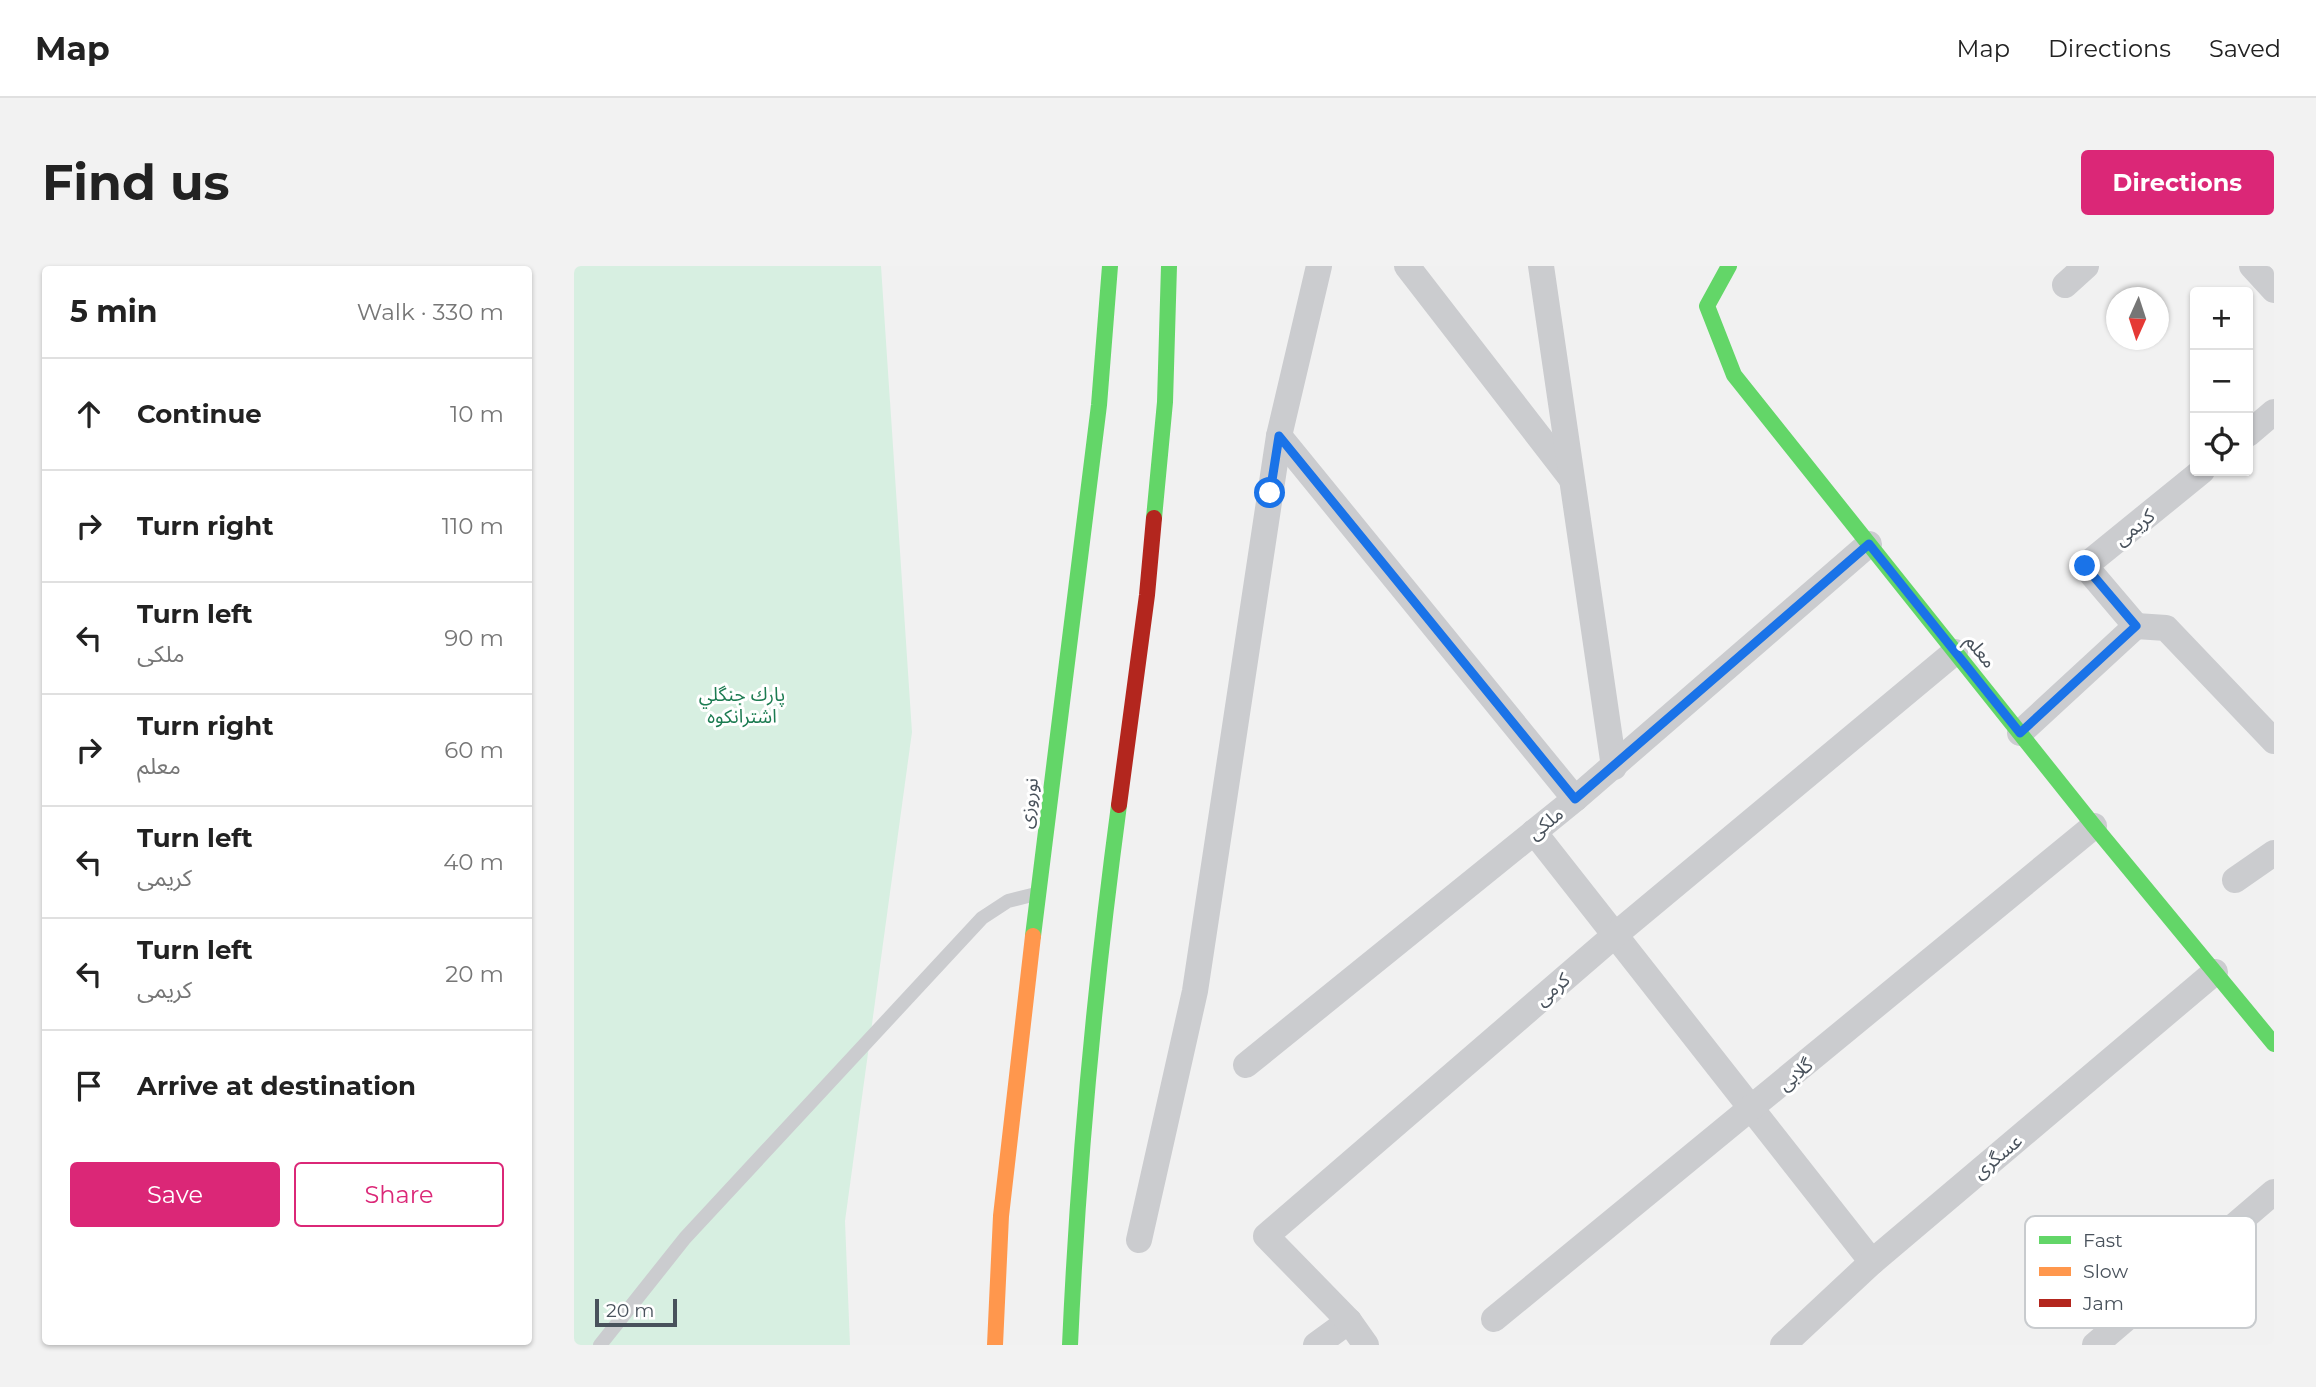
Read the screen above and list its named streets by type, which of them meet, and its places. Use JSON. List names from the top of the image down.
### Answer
{
  "streets": {
    "street": [
      "کریمی",
      "معلم",
      "نوروزی",
      "ملکی",
      "کرمی",
      "گلابی",
      "عسگری"
    ]
  },
  "crossings": [
    ["معلم", "ملکی"],
    ["معلم", "کرمی"],
    ["معلم", "گلابی"],
    ["معلم", "عسگری"]
  ],
  "parks": ["پارك جنگلي اشترانكوه"],
  "legend": ["Fast", "Slow", "Jam"],
  "scale_bar": "20 m",
  "north": "bottom",
  "page": {
    "header": "Map",
    "nav": ["Map", "Directions", "Saved"],
    "buttons": [
      "Directions",
      ["Save", "Share"]
    ],
    "title": "Find us",
    "heading": ["5 min", "Walk · 330 m"],
    "map_buttons": ["+", "−"],
    "list": [
      ["Continue", "10 m"],
      ["Turn right", "110 m"],
      ["Turn left", "ملکی", "90 m"],
      ["Turn right", "معلم", "60 m"],
      ["Turn left", "کریمی", "40 m"],
      ["Turn left", "کریمی", "20 m"],
      "Arrive at destination"
    ],
    "scale": "20 m"
  }
}
